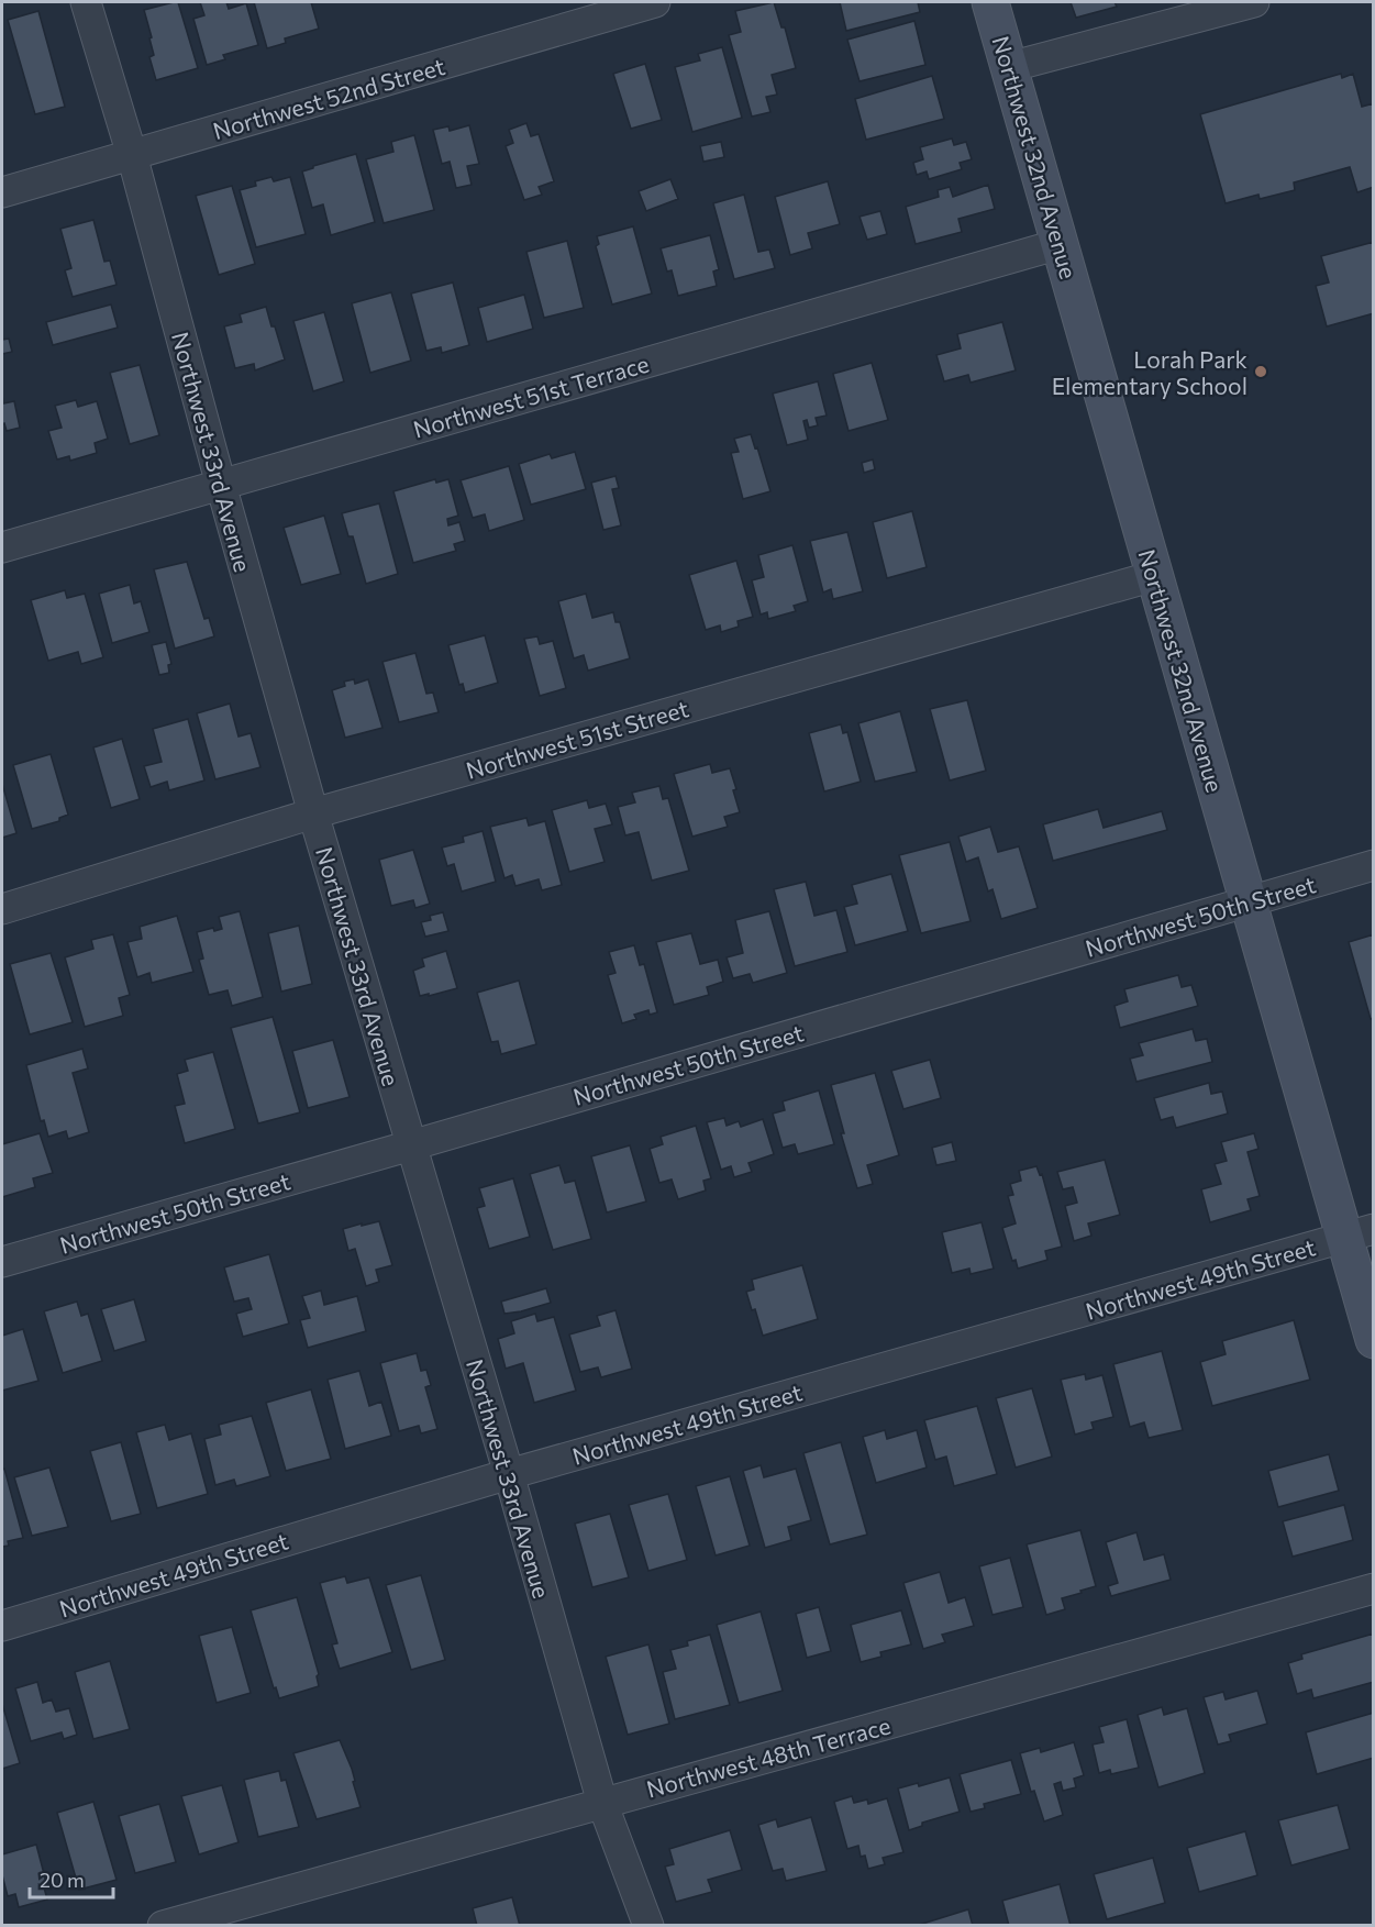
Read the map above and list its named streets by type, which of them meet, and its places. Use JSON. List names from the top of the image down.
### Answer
{
  "streets": {
    "main road": ["Northwest 32nd Avenue"],
    "street": [
      "Northwest 52nd Street",
      "Northwest 51st Terrace",
      "Northwest 33rd Avenue",
      "Northwest 51st Street",
      "Northwest 50th Street",
      "Northwest 49th Street",
      "Northwest 48th Terrace"
    ]
  },
  "crossings": [
    ["Northwest 52nd Street", "Northwest 33rd Avenue"],
    ["Northwest 32nd Avenue", "Northwest 51st Terrace"],
    ["Northwest 32nd Avenue", "Northwest 51st Street"],
    ["Northwest 32nd Avenue", "Northwest 50th Street"],
    ["Northwest 32nd Avenue", "Northwest 49th Street"],
    ["Northwest 51st Terrace", "Northwest 33rd Avenue"],
    ["Northwest 33rd Avenue", "Northwest 51st Street"],
    ["Northwest 33rd Avenue", "Northwest 50th Street"],
    ["Northwest 33rd Avenue", "Northwest 49th Street"],
    ["Northwest 33rd Avenue", "Northwest 48th Terrace"]
  ],
  "places": ["Lorah Park Elementary School"],
  "scale_bar": "20 m"
}
